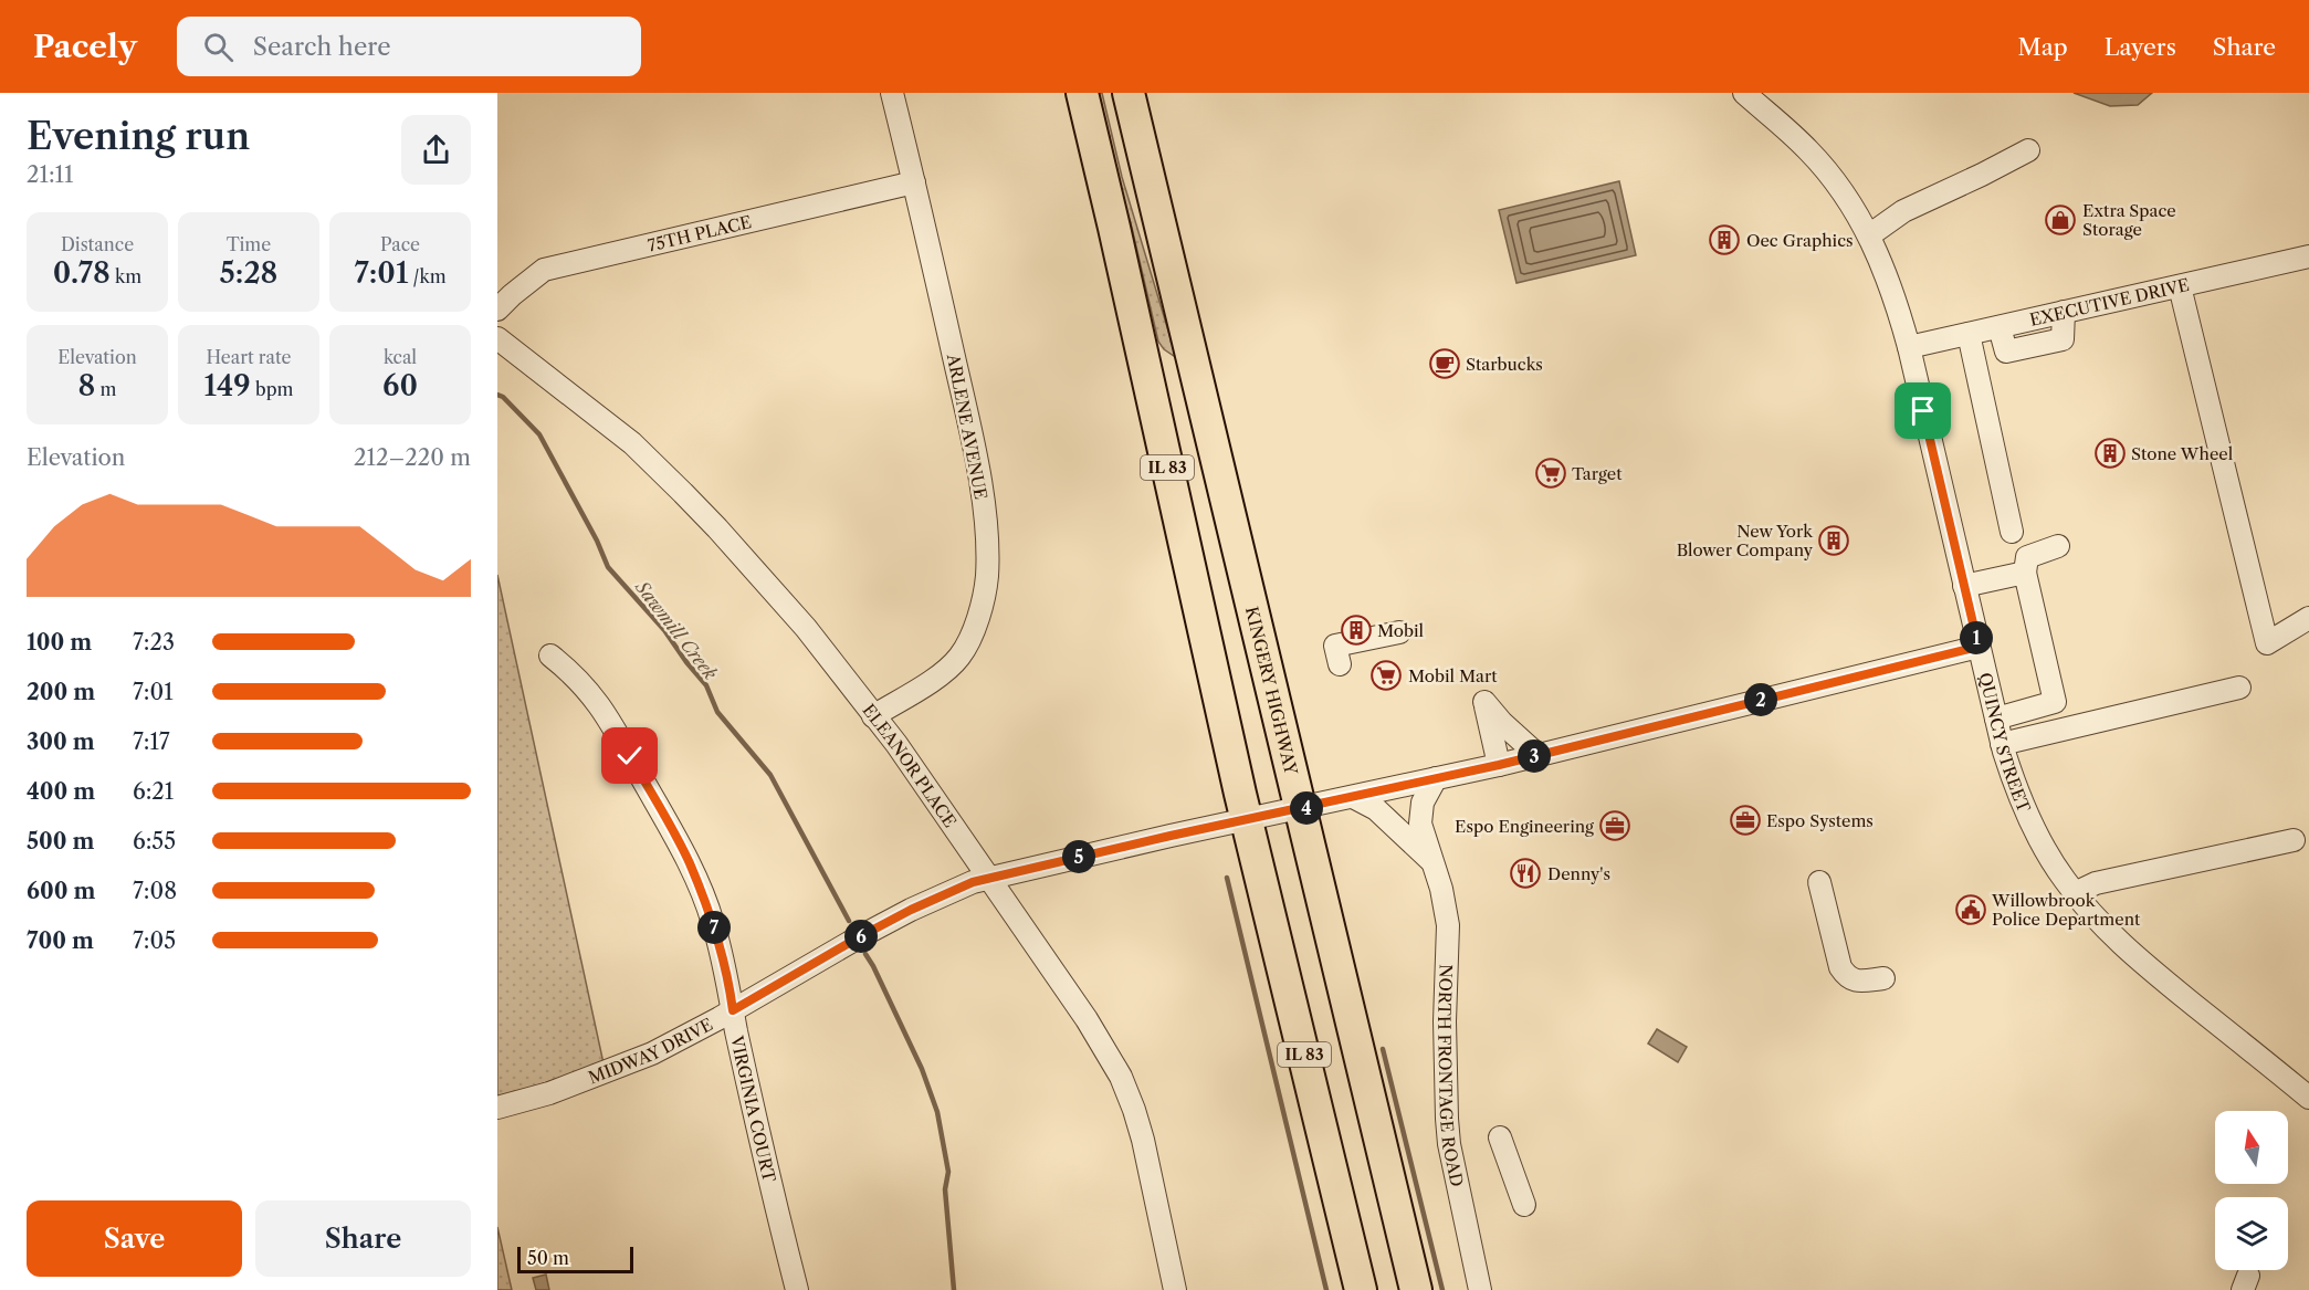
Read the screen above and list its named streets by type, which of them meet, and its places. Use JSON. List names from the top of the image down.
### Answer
{
  "streets": {
    "highway": ["IL 83", "KINGERY HIGHWAY"],
    "street": [
      "75TH PLACE",
      "EXECUTIVE DRIVE",
      "ARLENE AVENUE",
      "QUINCY STREET",
      "ELEANOR PLACE",
      "MIDWAY DRIVE",
      "NORTH FRONTAGE ROAD",
      "VIRGINIA COURT"
    ]
  },
  "crossings": [
    ["75TH PLACE", "ARLENE AVENUE"],
    ["EXECUTIVE DRIVE", "QUINCY STREET"],
    ["ARLENE AVENUE", "ELEANOR PLACE"],
    ["IL 83", "MIDWAY DRIVE"],
    ["KINGERY HIGHWAY", "MIDWAY DRIVE"],
    ["QUINCY STREET", "MIDWAY DRIVE"],
    ["ELEANOR PLACE", "MIDWAY DRIVE"],
    ["MIDWAY DRIVE", "NORTH FRONTAGE ROAD"],
    ["MIDWAY DRIVE", "VIRGINIA COURT"]
  ],
  "water": ["Sawmill Creek"],
  "places": {
    "shop": ["Extra Space Storage"],
    "building": [
      "Oec Graphics",
      "Stone Wheel",
      "New York Blower Company",
      "Mobil"
    ],
    "cafe": ["Starbucks"],
    "supermarket": ["Target", "Mobil Mart"],
    "office": ["Espo Systems", "Espo Engineering"],
    "restaurant": ["Denny's"],
    "public building": ["Willowbrook Police Department"]
  },
  "scale_bar": "50 m",
  "north": "top",
  "page": {
    "header": "Pacely",
    "search": "Search here",
    "nav": ["Map", "Layers", "Share"],
    "heading": ["Evening run", "21:11"],
    "stats": [
      ["Distance", "0.78 km"],
      ["Time", "5:28"],
      ["Pace", "7:01 /km"],
      ["Elevation", "8 m"],
      ["Heart rate", "149 bpm"],
      ["kcal", "60"]
    ],
    "chart": ["Elevation", "212–220 m"],
    "list": [
      {
        "name": "100 m",
        "note": "7:23"
      },
      {
        "name": "200 m",
        "note": "7:01"
      },
      {
        "name": "300 m",
        "note": "7:17"
      },
      {
        "name": "400 m",
        "note": "6:21"
      },
      {
        "name": "500 m",
        "note": "6:55"
      },
      {
        "name": "600 m",
        "note": "7:08"
      },
      {
        "name": "700 m",
        "note": "7:05"
      }
    ],
    "pins": [
      "1",
      "2",
      "3",
      "4",
      "5",
      "7",
      "6"
    ],
    "buttons": ["Save", "Share"],
    "scale": "50 m"
  }
}
